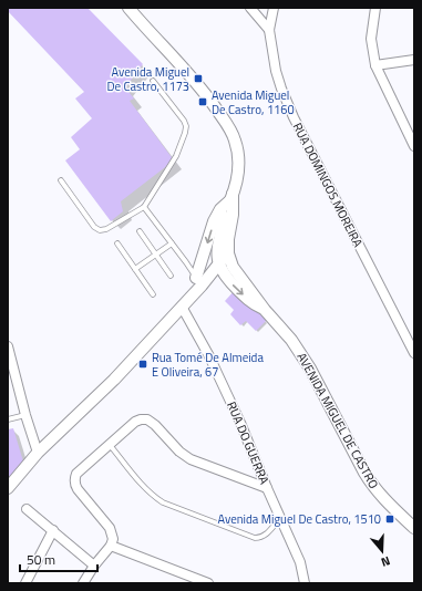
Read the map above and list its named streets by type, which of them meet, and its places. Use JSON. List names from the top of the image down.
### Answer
{
  "streets": {
    "street": ["RUA DOMINGOS MOREIRA", "AVENIDA MIGUEL DE CASTRO", "RUA DO GUERRA"]
  },
  "places": {
    "transit": [
      "Avenida Miguel De Castro, 1173",
      "Avenida Miguel De Castro, 1160",
      "Rua Tomé De Almeida E Oliveira, 67",
      "Avenida Miguel De Castro, 1510"
    ]
  },
  "scale_bar": "50 m",
  "north": "bottom"
}
